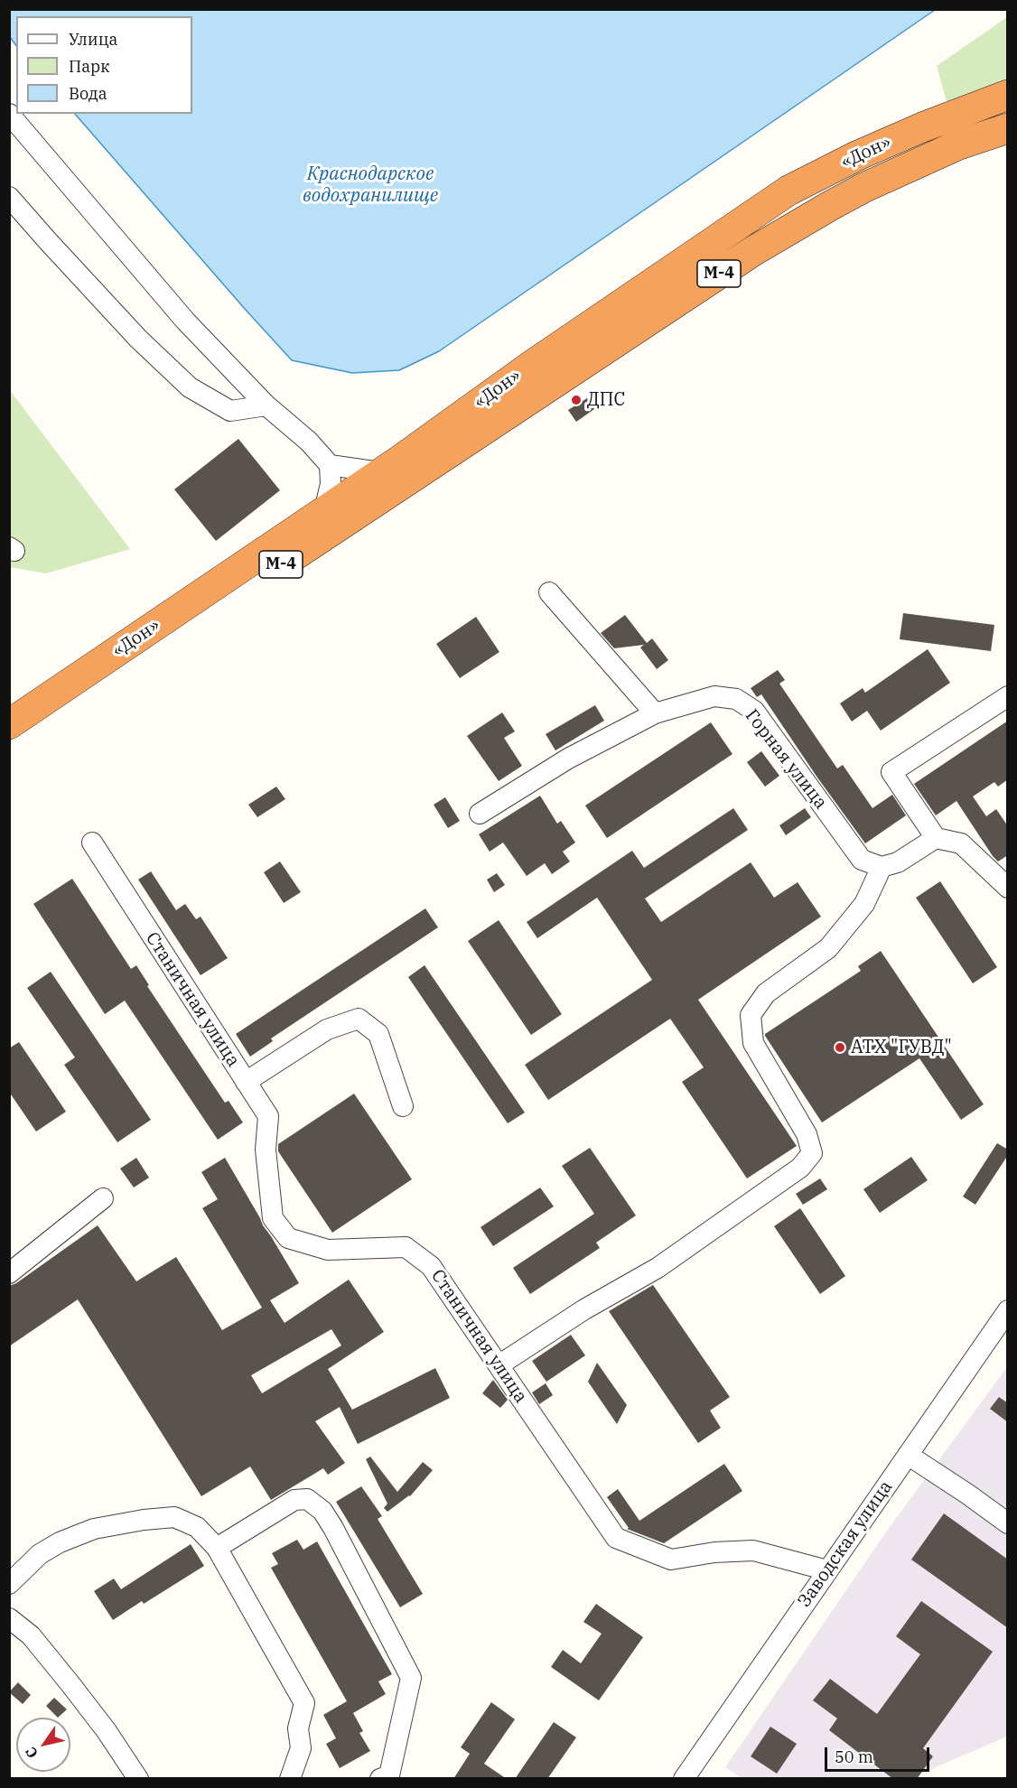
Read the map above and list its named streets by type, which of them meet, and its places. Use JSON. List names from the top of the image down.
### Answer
{
  "streets": {
    "highway": ["«Дон»", "М-4"],
    "street": ["Горная улица", "Станичная улица", "Заводская улица"]
  },
  "crossings": [
    ["Станичная улица", "Заводская улица"]
  ],
  "water": ["Краснодарское водохранилище"],
  "places": ["ДПС", "АТХ \"ГУВД\""],
  "legend": ["Улица", "Парк", "Вода"],
  "scale_bar": "50 m",
  "north": "bottom left"
}
